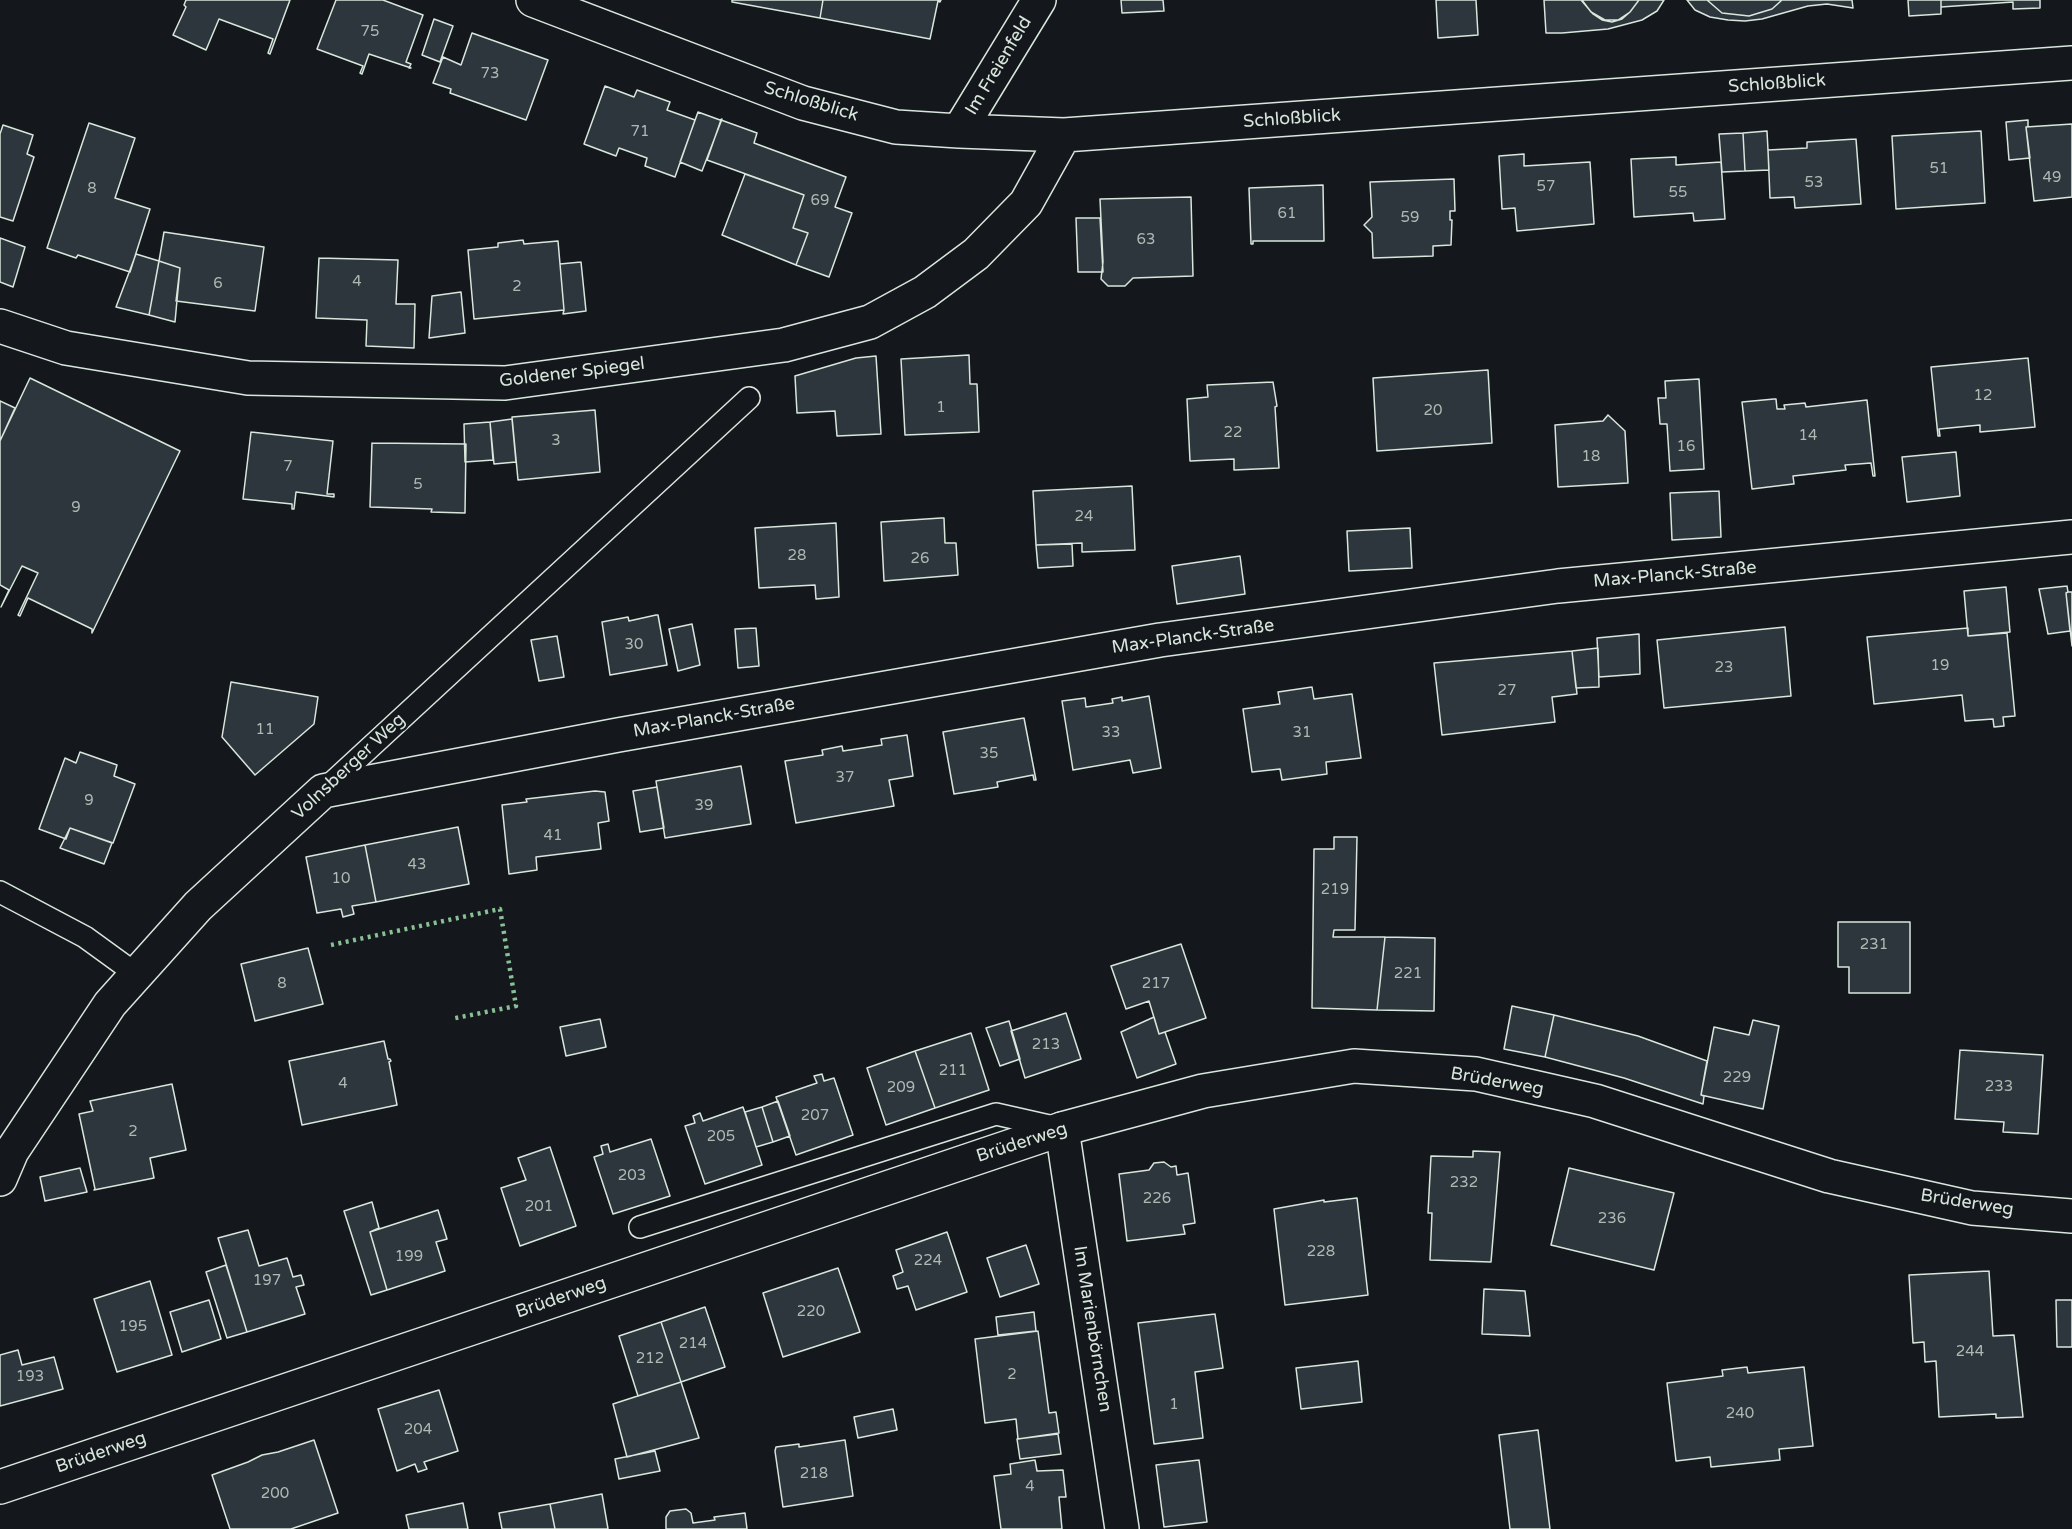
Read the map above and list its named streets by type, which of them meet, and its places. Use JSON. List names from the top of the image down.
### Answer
{
  "streets": {
    "street": [
      "Im Freienfeld",
      "Schloßblick",
      "Goldener Spiegel",
      "Max-Planck-Straße",
      "Volnsberger Weg",
      "Brüderweg",
      "Im Marienbörnchen"
    ]
  },
  "crossings": [
    ["Im Freienfeld", "Schloßblick"],
    ["Schloßblick", "Goldener Spiegel"],
    ["Max-Planck-Straße", "Volnsberger Weg"],
    ["Brüderweg", "Im Marienbörnchen"]
  ],
  "house_numbers": [
    "75",
    "73",
    "71",
    "51",
    "49",
    "53",
    "57",
    "8",
    "55",
    "69",
    "61",
    "59",
    "63",
    "4",
    "6",
    "2",
    "12",
    "1",
    "20",
    "22",
    "14",
    "3",
    "16",
    "18",
    "7",
    "5",
    "9",
    "24",
    "28",
    "26",
    "30",
    "19",
    "23",
    "27",
    "11",
    "33",
    "31",
    "35",
    "37",
    "9",
    "39",
    "41",
    "43",
    "10",
    "219",
    "231",
    "221",
    "8",
    "217",
    "213",
    "211",
    "229",
    "4",
    "233",
    "209",
    "207",
    "2",
    "205",
    "203",
    "232",
    "226",
    "201",
    "236",
    "228",
    "199",
    "224",
    "197",
    "220",
    "195",
    "214",
    "244",
    "212",
    "2",
    "193",
    "1",
    "240",
    "204",
    "218",
    "4",
    "200"
  ]
}
